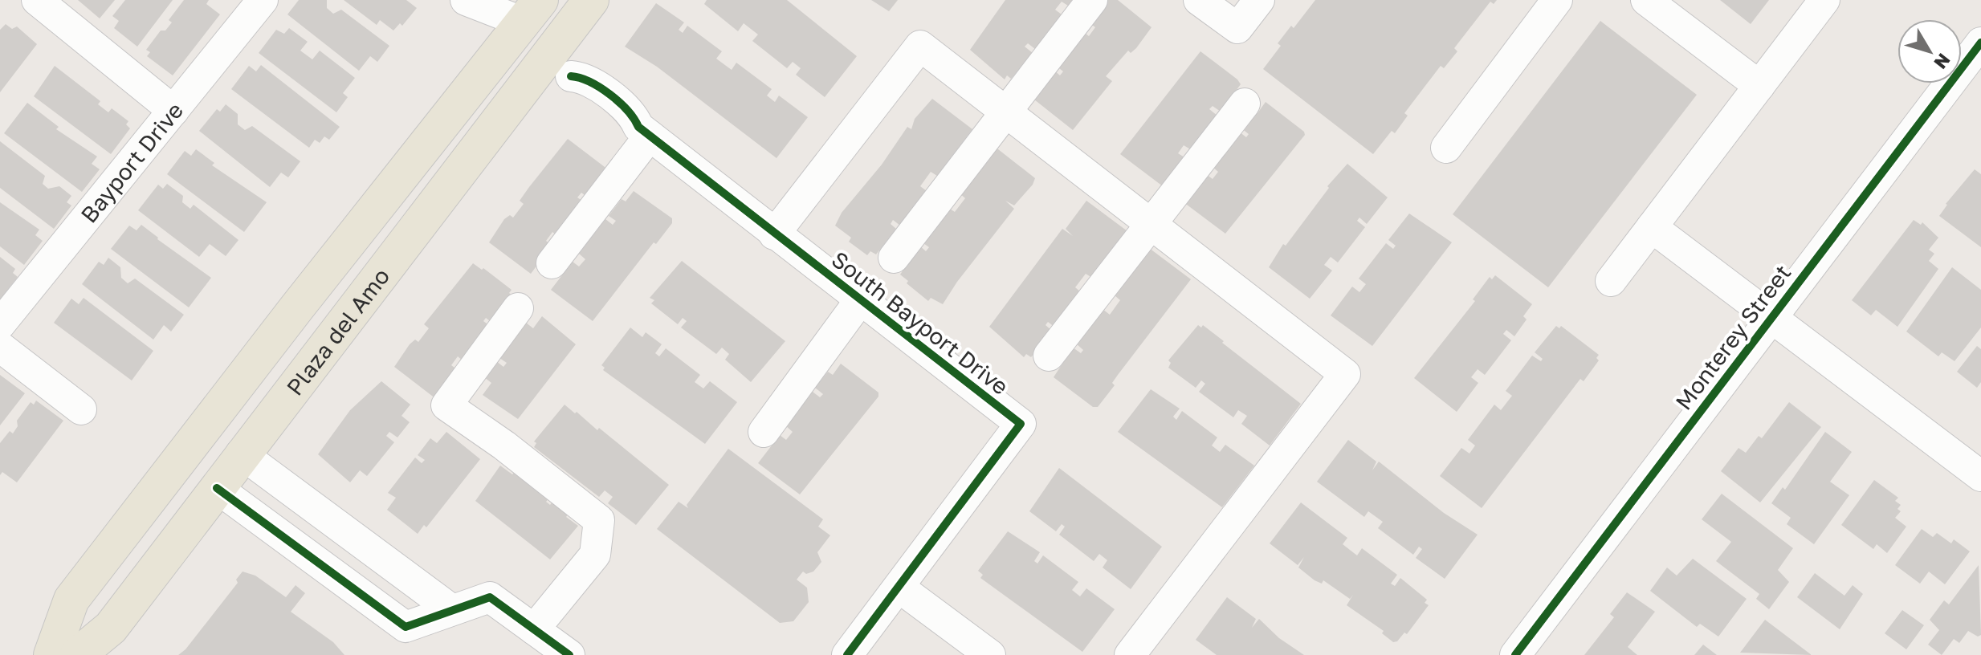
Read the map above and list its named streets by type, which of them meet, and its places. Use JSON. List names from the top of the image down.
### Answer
{
  "streets": {
    "main road": ["Plaza del Amo"],
    "street": ["Bayport Drive", "South Bayport Drive", "Monterey Street"]
  },
  "crossings": [
    ["South Bayport Drive", "Plaza del Amo"]
  ],
  "north": "bottom right"
}
